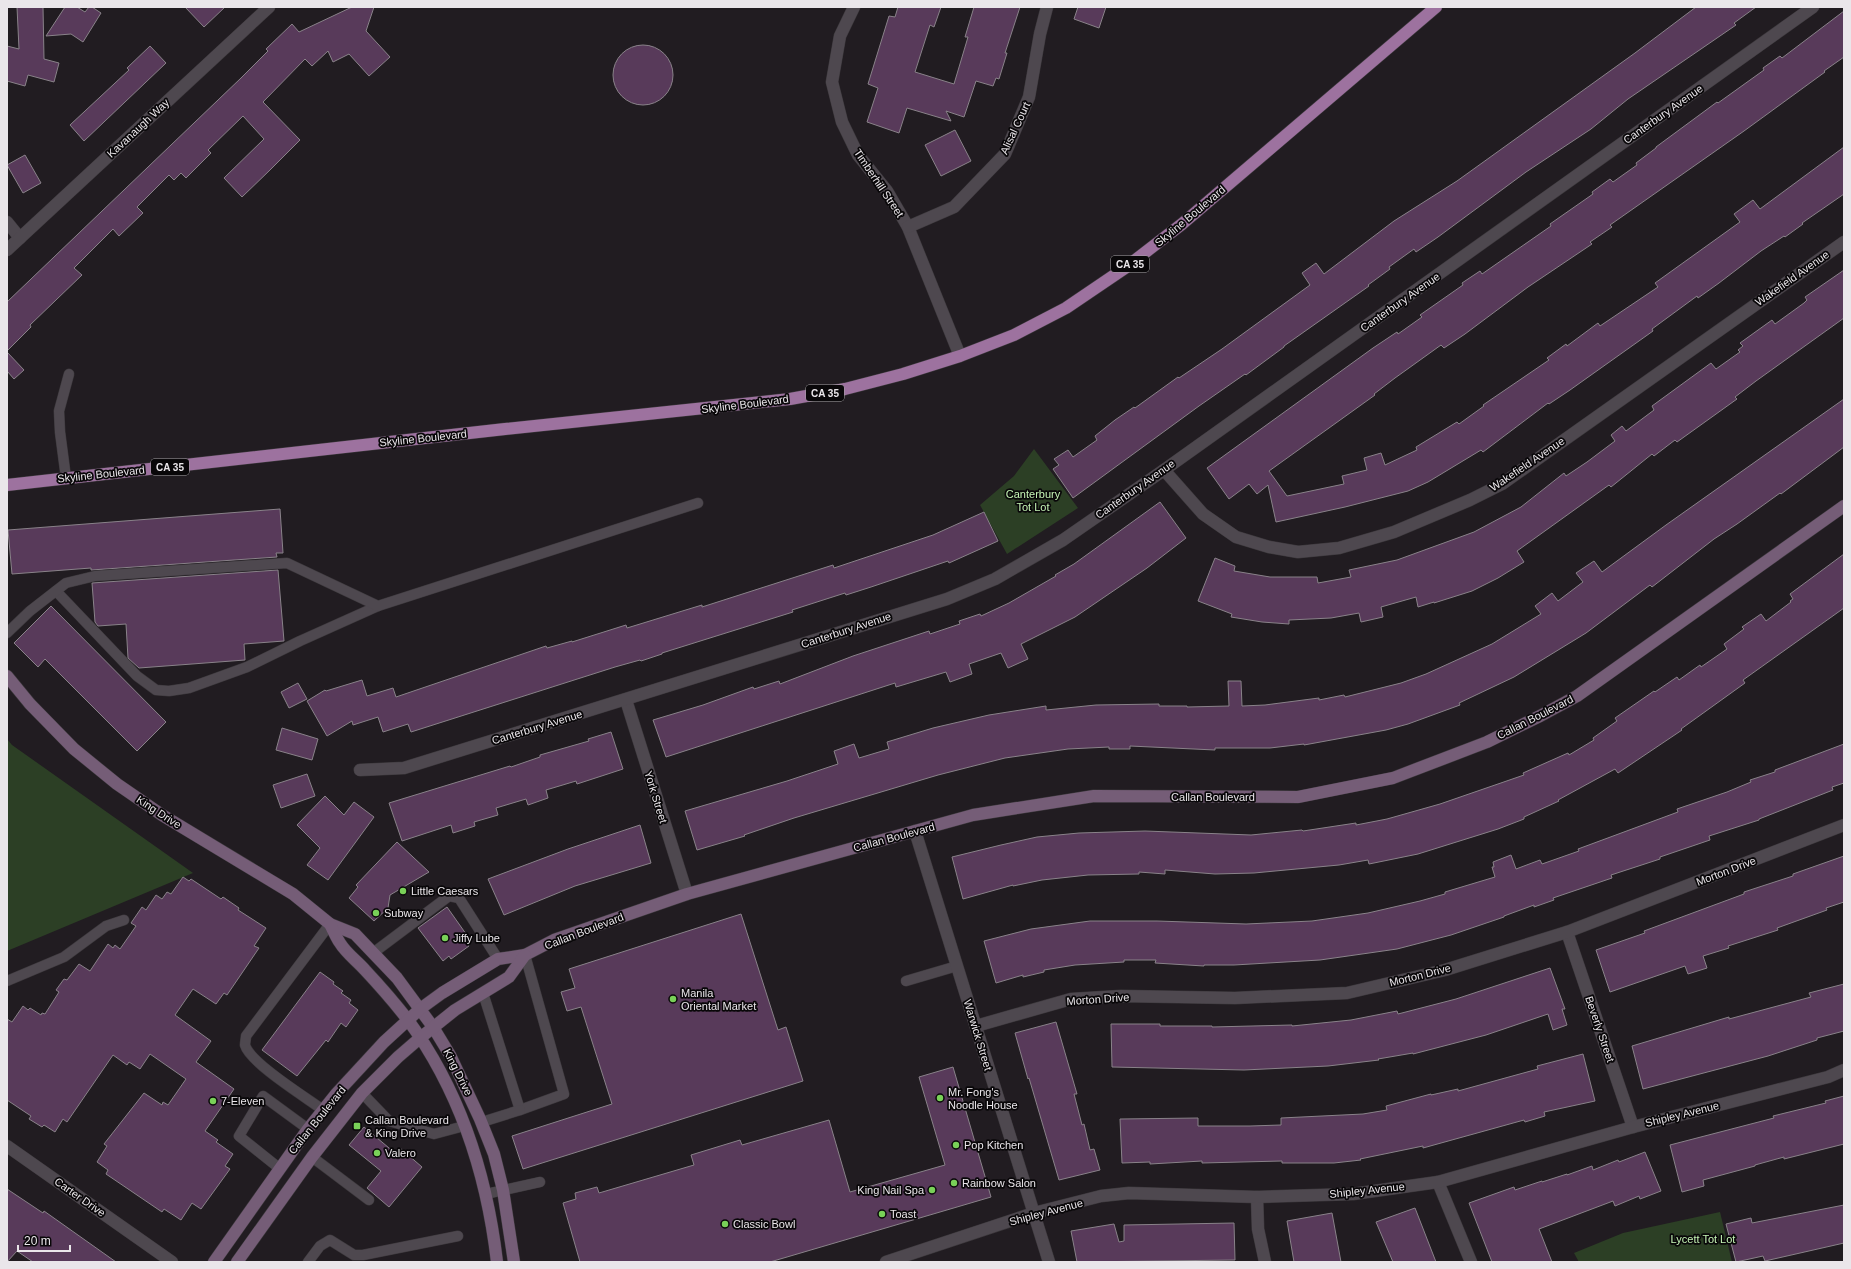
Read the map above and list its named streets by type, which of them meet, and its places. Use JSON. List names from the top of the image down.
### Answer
{
  "streets": {
    "main road": ["Skyline Boulevard", "CA 35"],
    "street": [
      "Canterbury Avenue",
      "Kavanaugh Way",
      "Alisal Court",
      "Timberhill Street",
      "Wakefield Avenue",
      "Callan Boulevard",
      "York Street",
      "King Drive",
      "Morton Drive",
      "Beverly Street",
      "Warwick Street",
      "Shipley Avenue",
      "Carter Drive"
    ]
  },
  "crossings": [
    ["Canterbury Avenue", "Wakefield Avenue"],
    ["Canterbury Avenue", "York Street"],
    ["Alisal Court", "Timberhill Street"],
    ["Timberhill Street", "Skyline Boulevard"],
    ["Callan Boulevard", "York Street"],
    ["Callan Boulevard", "King Drive"],
    ["Callan Boulevard", "Warwick Street"],
    ["Morton Drive", "Beverly Street"],
    ["Morton Drive", "Warwick Street"],
    ["Beverly Street", "Shipley Avenue"],
    ["Warwick Street", "Shipley Avenue"]
  ],
  "parks": ["Canterbury Tot Lot", "Lycett Tot Lot"],
  "places": {
    "other": [
      "Little Caesars",
      "Subway",
      "Jiffy Lube",
      "Manila Oriental Market",
      "Mr. Fong's Noodle House",
      "7-Eleven",
      "Pop Kitchen",
      "Valero",
      "Rainbow Salon",
      "King Nail Spa",
      "Toast",
      "Classic Bowl"
    ],
    "transit": ["Callan Boulevard & King Drive"]
  },
  "scale_bar": "20 m"
}
